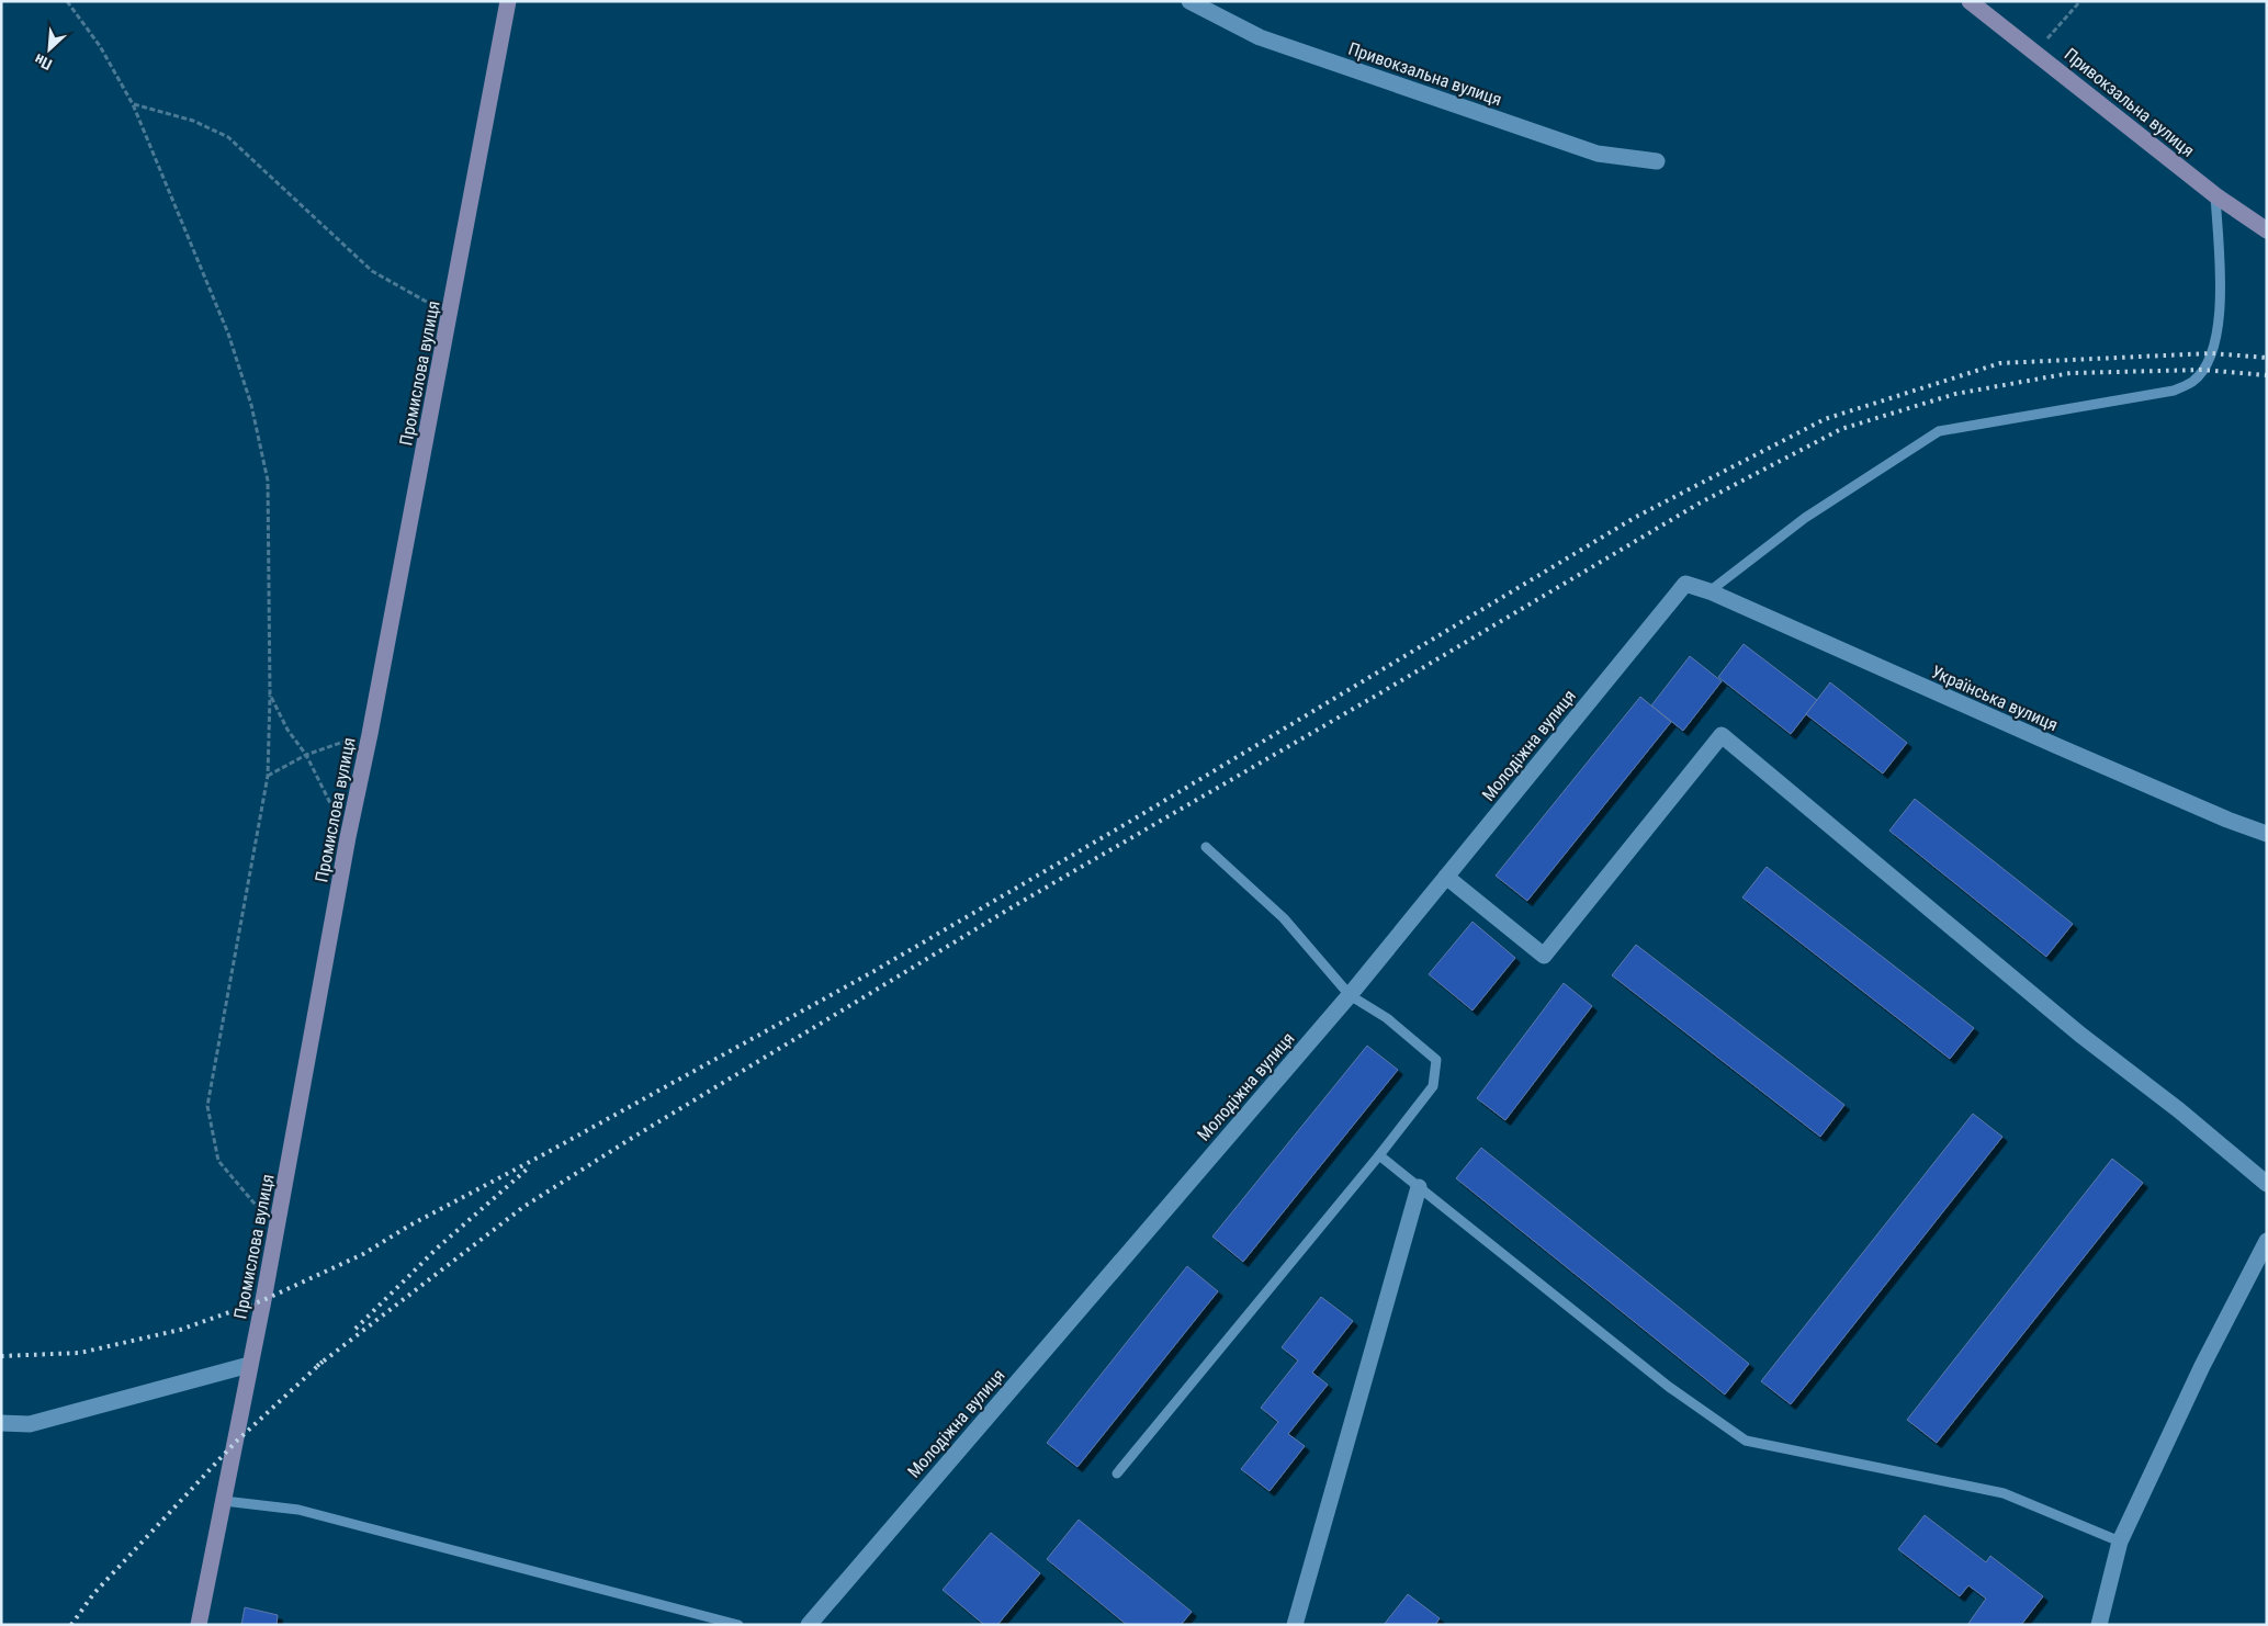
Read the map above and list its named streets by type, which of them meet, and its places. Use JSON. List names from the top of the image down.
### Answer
{
  "streets": {
    "street": [
      "Привокзальна вулиця",
      "Промислова вулиця",
      "Українська вулиця",
      "Молодіжна вулиця"
    ]
  },
  "crossings": [
    ["Українська вулиця", "Молодіжна вулиця"]
  ],
  "north": "bottom left"
}
